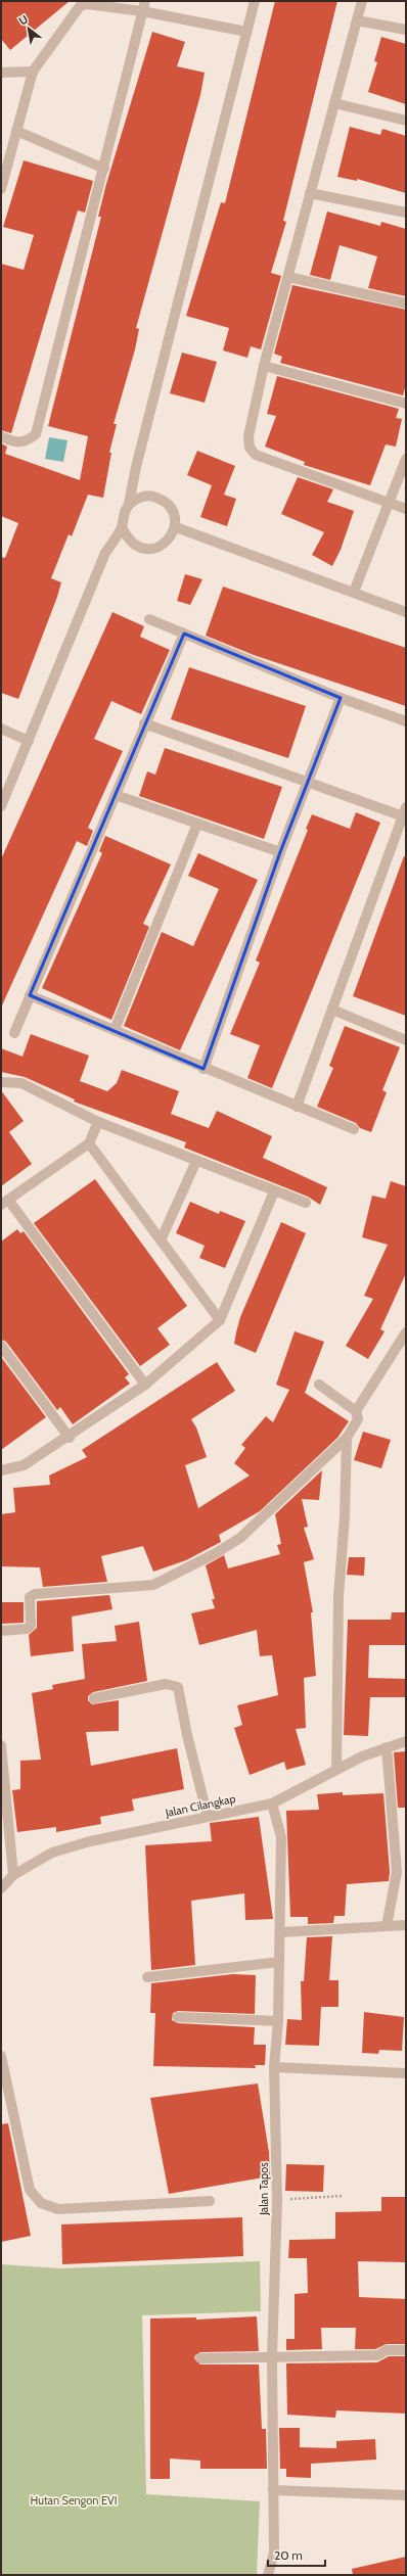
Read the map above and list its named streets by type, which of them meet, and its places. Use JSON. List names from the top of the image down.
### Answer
{
  "streets": {
    "street": ["Jalan Cilangkap", "Jalan Tapos"]
  },
  "crossings": [
    ["Jalan Cilangkap", "Jalan Tapos"]
  ],
  "parks": ["Hutan Sengon EVI"],
  "scale_bar": "20 m",
  "north": "top left"
}
